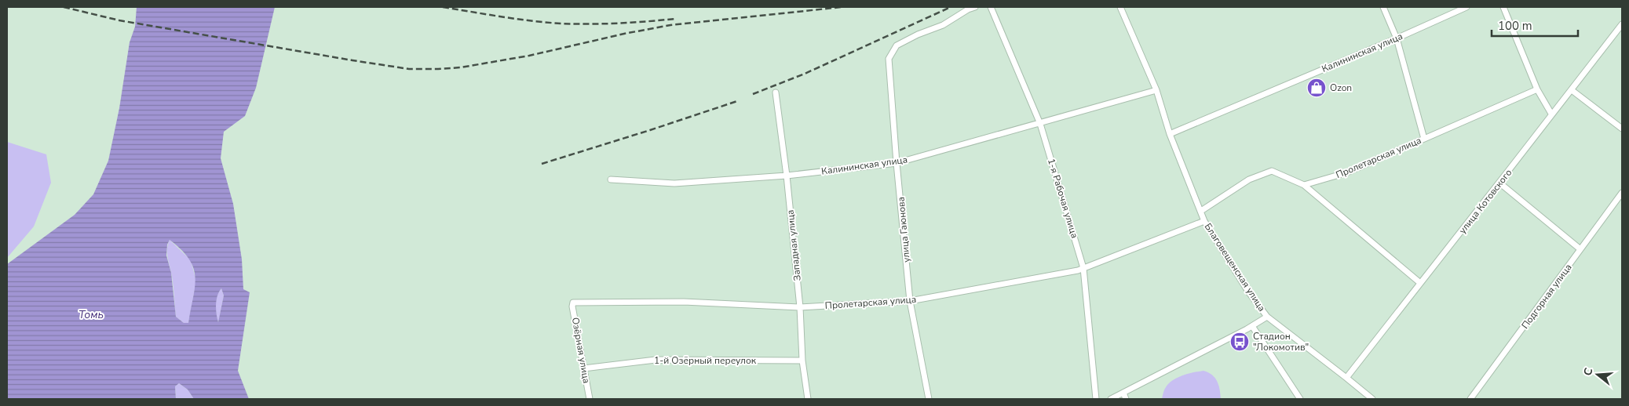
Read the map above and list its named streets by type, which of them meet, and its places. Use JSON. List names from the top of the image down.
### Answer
{
  "streets": {
    "street": [
      "Калининская улица",
      "Пролетарская улица",
      "1-я Рабочая улица",
      "улица Котовского",
      "улица Гаюнова",
      "Западная улица",
      "Благовещенская улица",
      "Подгорная улица",
      "Озёрная улица",
      "1-й Озёрный переулок"
    ]
  },
  "crossings": [
    ["Калининская улица", "1-я Рабочая улица"],
    ["Калининская улица", "улица Гаюнова"],
    ["Калининская улица", "Западная улица"],
    ["Калининская улица", "Благовещенская улица"],
    ["Пролетарская улица", "1-я Рабочая улица"],
    ["Пролетарская улица", "улица Гаюнова"],
    ["Пролетарская улица", "Западная улица"],
    ["Пролетарская улица", "Благовещенская улица"],
    ["Пролетарская улица", "Озёрная улица"],
    ["улица Котовского", "Благовещенская улица"],
    ["Западная улица", "1-й Озёрный переулок"],
    ["Озёрная улица", "1-й Озёрный переулок"]
  ],
  "water": ["Томь"],
  "places": {
    "shop": ["Ozon"],
    "bus stop": ["Стадион \"Локомотив\""]
  },
  "scale_bar": "100 m",
  "north": "left"
}
